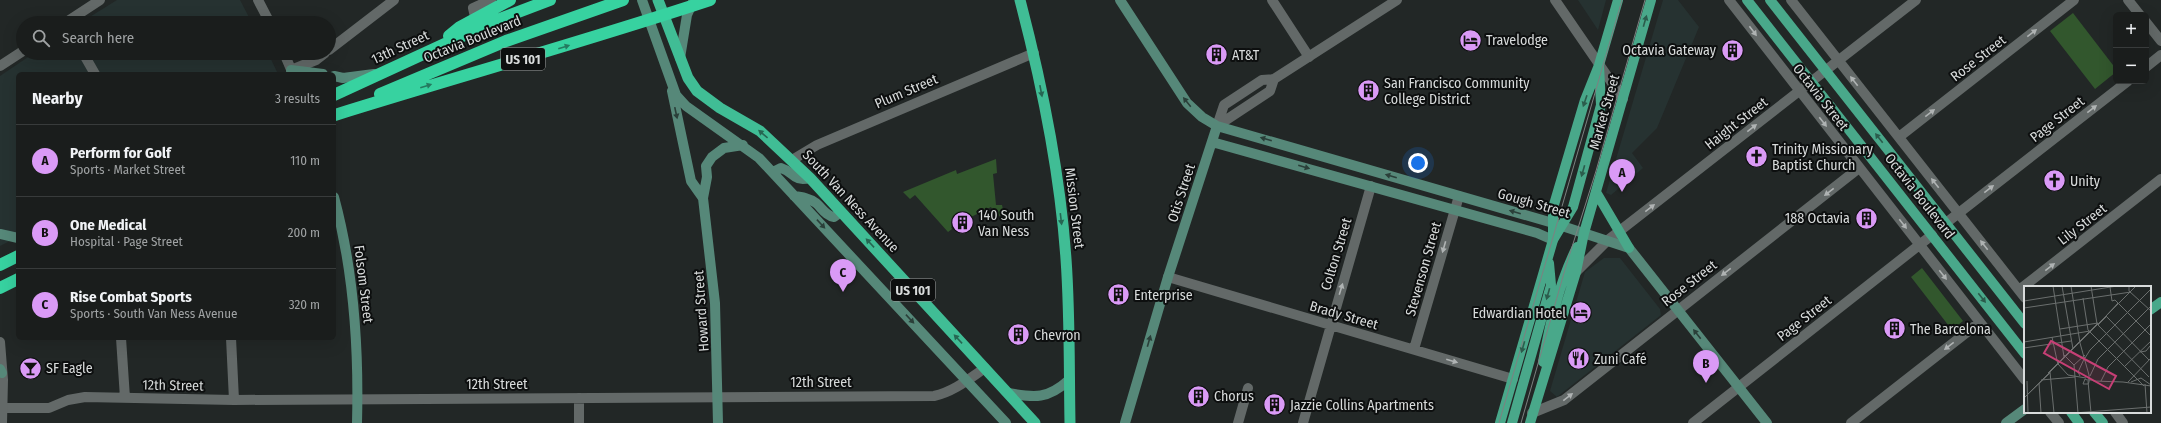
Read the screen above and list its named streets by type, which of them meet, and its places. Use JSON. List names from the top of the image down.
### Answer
{
  "streets": {
    "highway": [
      "Octavia Boulevard",
      "US 101",
      "South Van Ness Avenue",
      "Mission Street"
    ],
    "main road": [
      "13th Street",
      "Market Street",
      "Otis Street",
      "Gough Street",
      "Folsom Street",
      "Howard Street"
    ],
    "street": [
      "Rose Street",
      "Plum Street",
      "Octavia Street",
      "Page Street",
      "Haight Street",
      "Lily Street",
      "Colton Street",
      "Stevenson Street",
      "Brady Street",
      "12th Street"
    ]
  },
  "crossings": [
    ["Octavia Boulevard", "13th Street"],
    ["Octavia Boulevard", "Page Street"],
    ["Octavia Boulevard", "Haight Street"],
    ["Rose Street", "Octavia Street"],
    ["Rose Street", "Market Street"],
    ["Plum Street", "South Van Ness Avenue"],
    ["Plum Street", "Mission Street"],
    ["Octavia Street", "Page Street"],
    ["Octavia Street", "Haight Street"],
    ["Market Street", "Haight Street"],
    ["Market Street", "Gough Street"],
    ["Market Street", "Brady Street"],
    ["Haight Street", "Gough Street"],
    ["Otis Street", "Gough Street"],
    ["Otis Street", "Brady Street"],
    ["South Van Ness Avenue", "12th Street"],
    ["Gough Street", "Colton Street"],
    ["Gough Street", "Stevenson Street"],
    ["Colton Street", "Brady Street"],
    ["Stevenson Street", "Brady Street"],
    ["Folsom Street", "12th Street"],
    ["Howard Street", "12th Street"]
  ],
  "one_way": [
    "Page Street",
    "Haight Street",
    "Otis Street",
    "South Van Ness Avenue",
    "Mission Street",
    "Lily Street",
    "Colton Street",
    "Stevenson Street"
  ],
  "places": {
    "hotel": ["Travelodge", "Edwardian Hotel"],
    "building": [
      "Octavia Gateway",
      "AT&T",
      "San Francisco Community College District",
      "188 Octavia",
      "140 South Van Ness",
      "Enterprise",
      "The Barcelona",
      "Chevron",
      "Chorus",
      "Jazzie Collins Apartments"
    ],
    "church": ["Trinity Missionary Baptist Church", "Unity"],
    "restaurant": ["Zuni Café"],
    "bar": ["SF Eagle"]
  },
  "page": {
    "map_buttons": ["+", "−"],
    "search": "Search here",
    "heading": ["Nearby", "3 results"],
    "list": [
      {
        "mark": "A",
        "name": "Perform for Golf",
        "note": "Sports · Market Street",
        "value": "110 m"
      },
      {
        "mark": "B",
        "name": "One Medical",
        "note": "Hospital · Page Street",
        "value": "200 m"
      },
      {
        "mark": "C",
        "name": "Rise Combat Sports",
        "note": "Sports · South Van Ness Avenue",
        "value": "320 m"
      }
    ],
    "pins": ["A", "C", "B"]
  }
}
